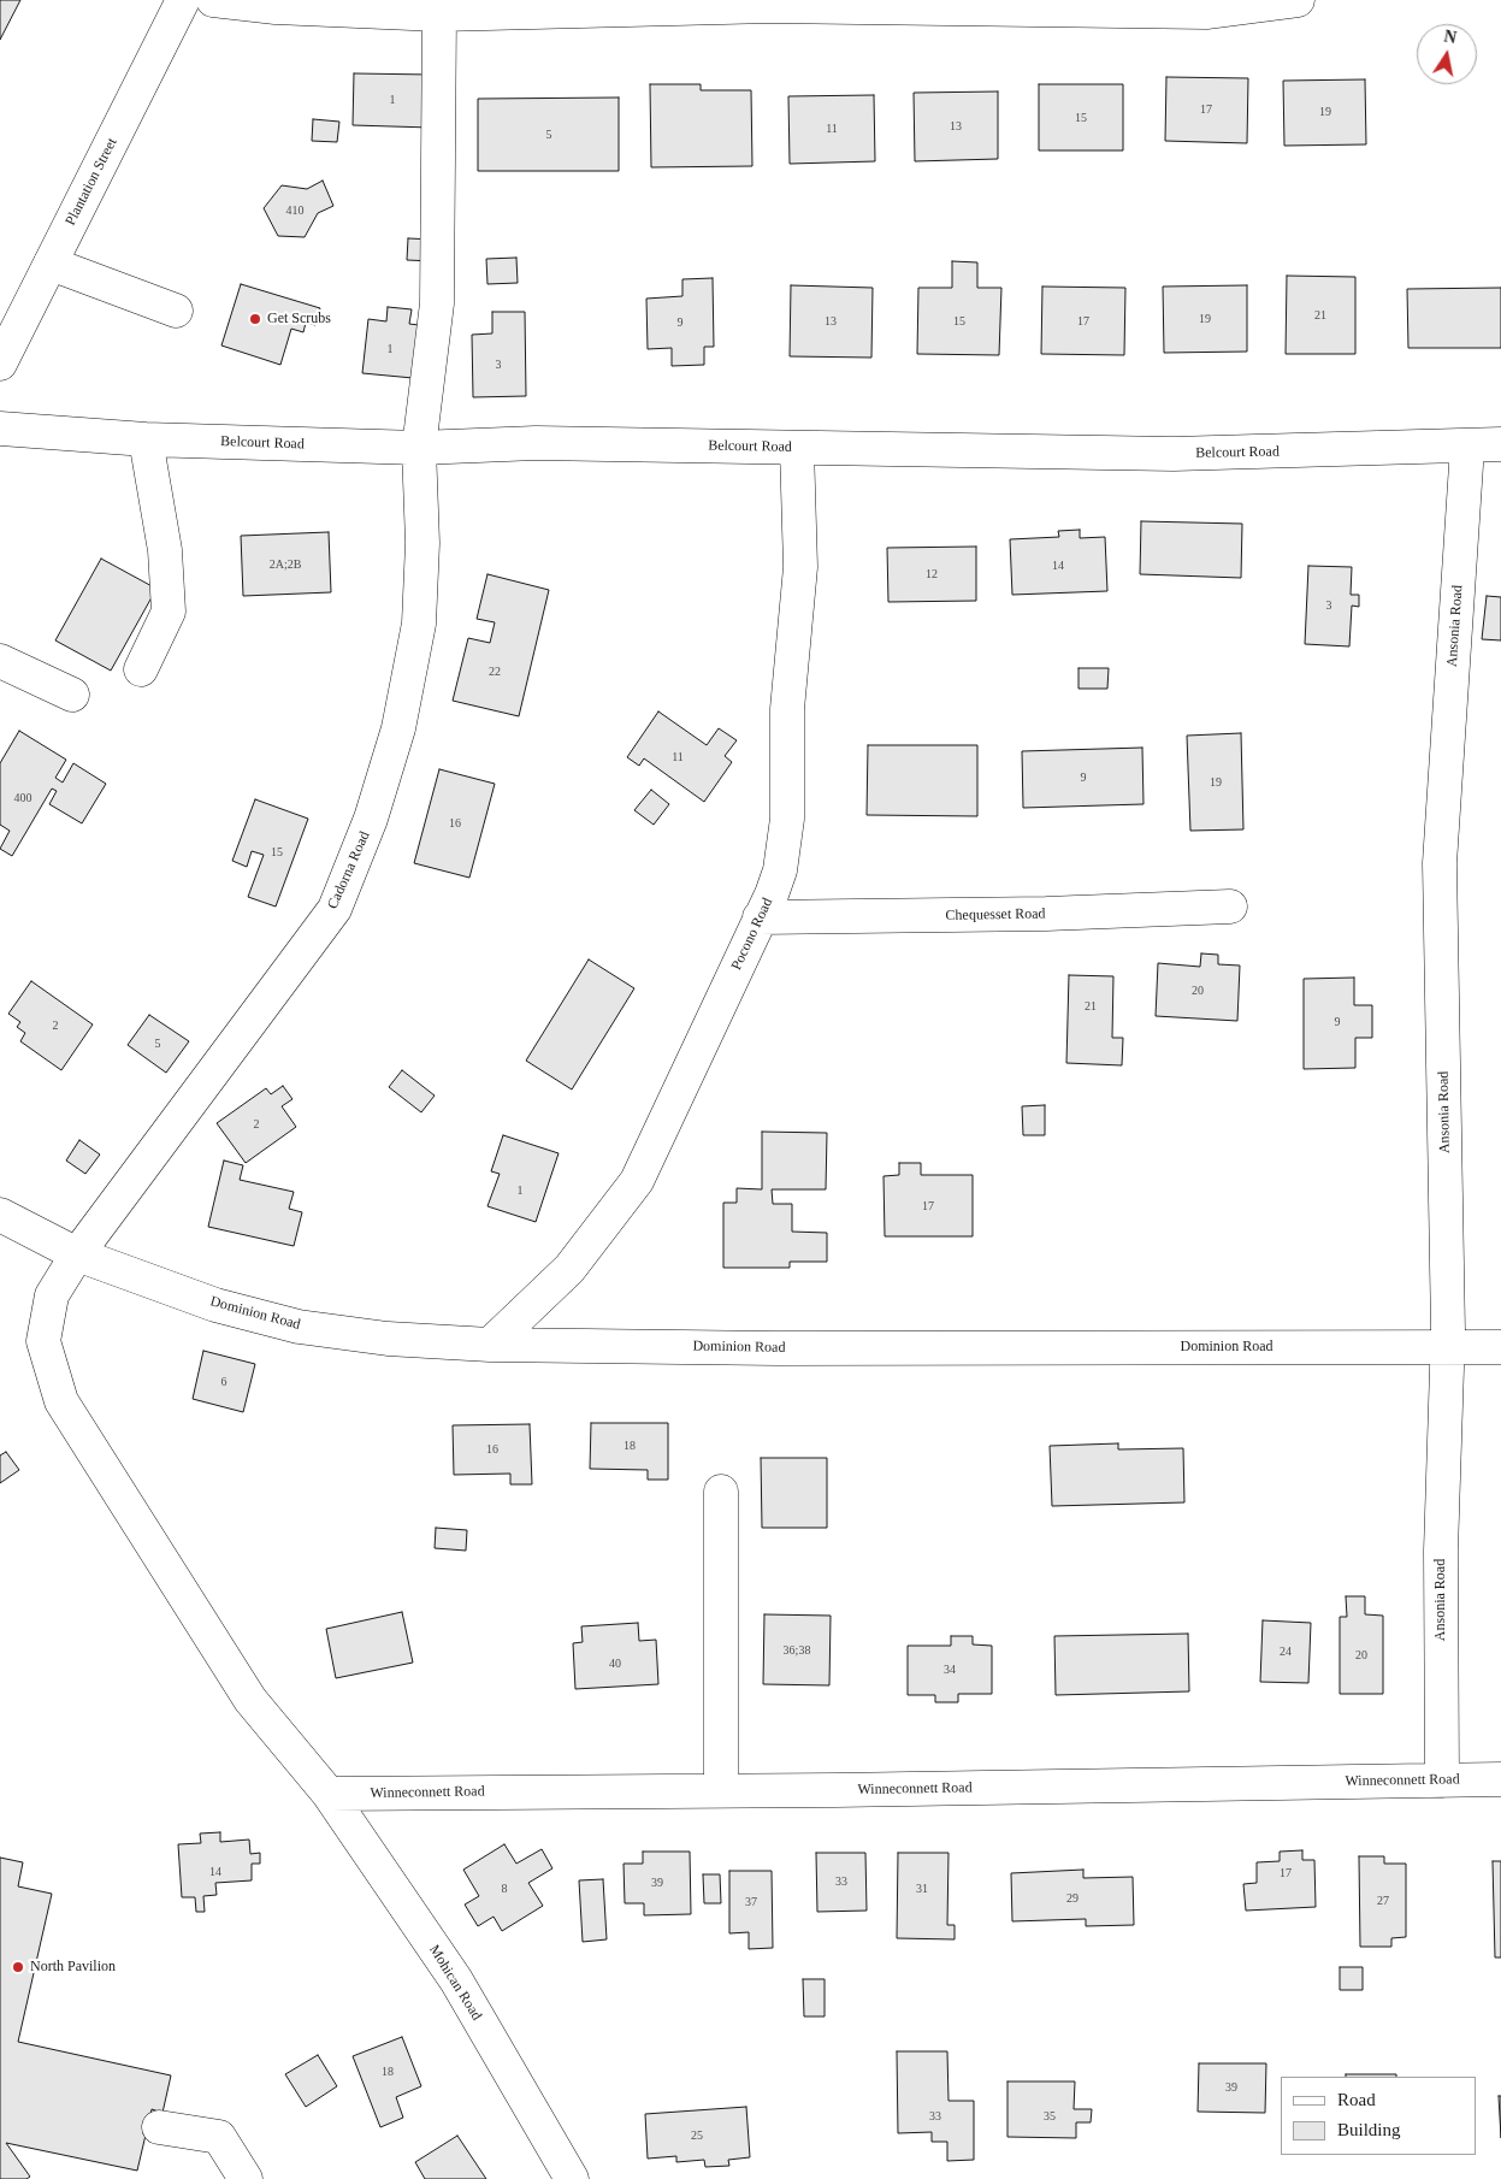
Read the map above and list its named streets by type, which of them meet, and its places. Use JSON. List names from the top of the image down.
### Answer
{
  "streets": {
    "street": [
      "Plantation Street",
      "Belcourt Road",
      "Ansonia Road",
      "Cadorna Road",
      "Chequesset Road",
      "Pocono Road",
      "Dominion Road",
      "Winneconnett Road",
      "Mohican Road"
    ]
  },
  "crossings": [
    ["Belcourt Road", "Ansonia Road"],
    ["Belcourt Road", "Cadorna Road"],
    ["Belcourt Road", "Pocono Road"],
    ["Ansonia Road", "Dominion Road"],
    ["Ansonia Road", "Winneconnett Road"],
    ["Cadorna Road", "Dominion Road"],
    ["Cadorna Road", "Winneconnett Road"],
    ["Cadorna Road", "Mohican Road"],
    ["Chequesset Road", "Pocono Road"],
    ["Pocono Road", "Dominion Road"],
    ["Winneconnett Road", "Mohican Road"]
  ],
  "places": ["Get Scrubs", "North Pavilion"],
  "house_numbers": [
    "1",
    "17",
    "19",
    "15",
    "13",
    "11",
    "5",
    "410",
    "21",
    "19",
    "13",
    "15",
    "17",
    "9",
    "1",
    "3",
    "2A;2B",
    "14",
    "12",
    "3",
    "22",
    "11",
    "9",
    "19",
    "400",
    "16",
    "15",
    "20",
    "21",
    "9",
    "2",
    "5",
    "2",
    "1",
    "17",
    "6",
    "18",
    "16",
    "36;38",
    "24",
    "20",
    "40",
    "34",
    "14",
    "17",
    "33",
    "39",
    "8",
    "31",
    "29",
    "27",
    "37",
    "18",
    "39",
    "33",
    "35",
    "25"
  ],
  "legend": ["Road", "Building"],
  "north": "top"
}
